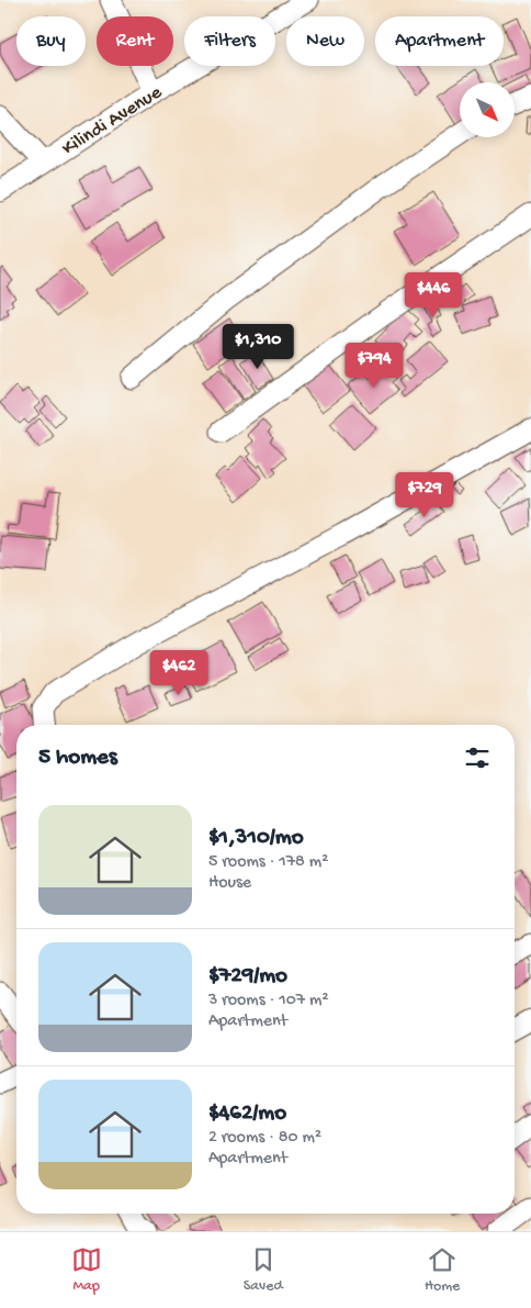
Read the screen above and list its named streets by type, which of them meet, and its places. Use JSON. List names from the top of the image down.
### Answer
{
  "streets": {
    "street": ["Kilindi Avenue"]
  },
  "north": "bottom right",
  "page": {
    "chip": [
      "Buy",
      "Rent",
      "Filters",
      "New",
      "Apartment"
    ],
    "price": [
      "$446",
      "$1,310",
      "$794",
      "$729",
      "$462"
    ],
    "heading": "5 homes",
    "list": [
      {
        "name": "$1,310/mo",
        "note": "5 rooms · 178 m² · House"
      },
      {
        "name": "$729/mo",
        "note": "3 rooms · 107 m² · Apartment"
      },
      {
        "name": "$462/mo",
        "note": "2 rooms · 80 m² · Apartment"
      }
    ],
    "tabs": ["Map", "Saved", "Home"]
  }
}
